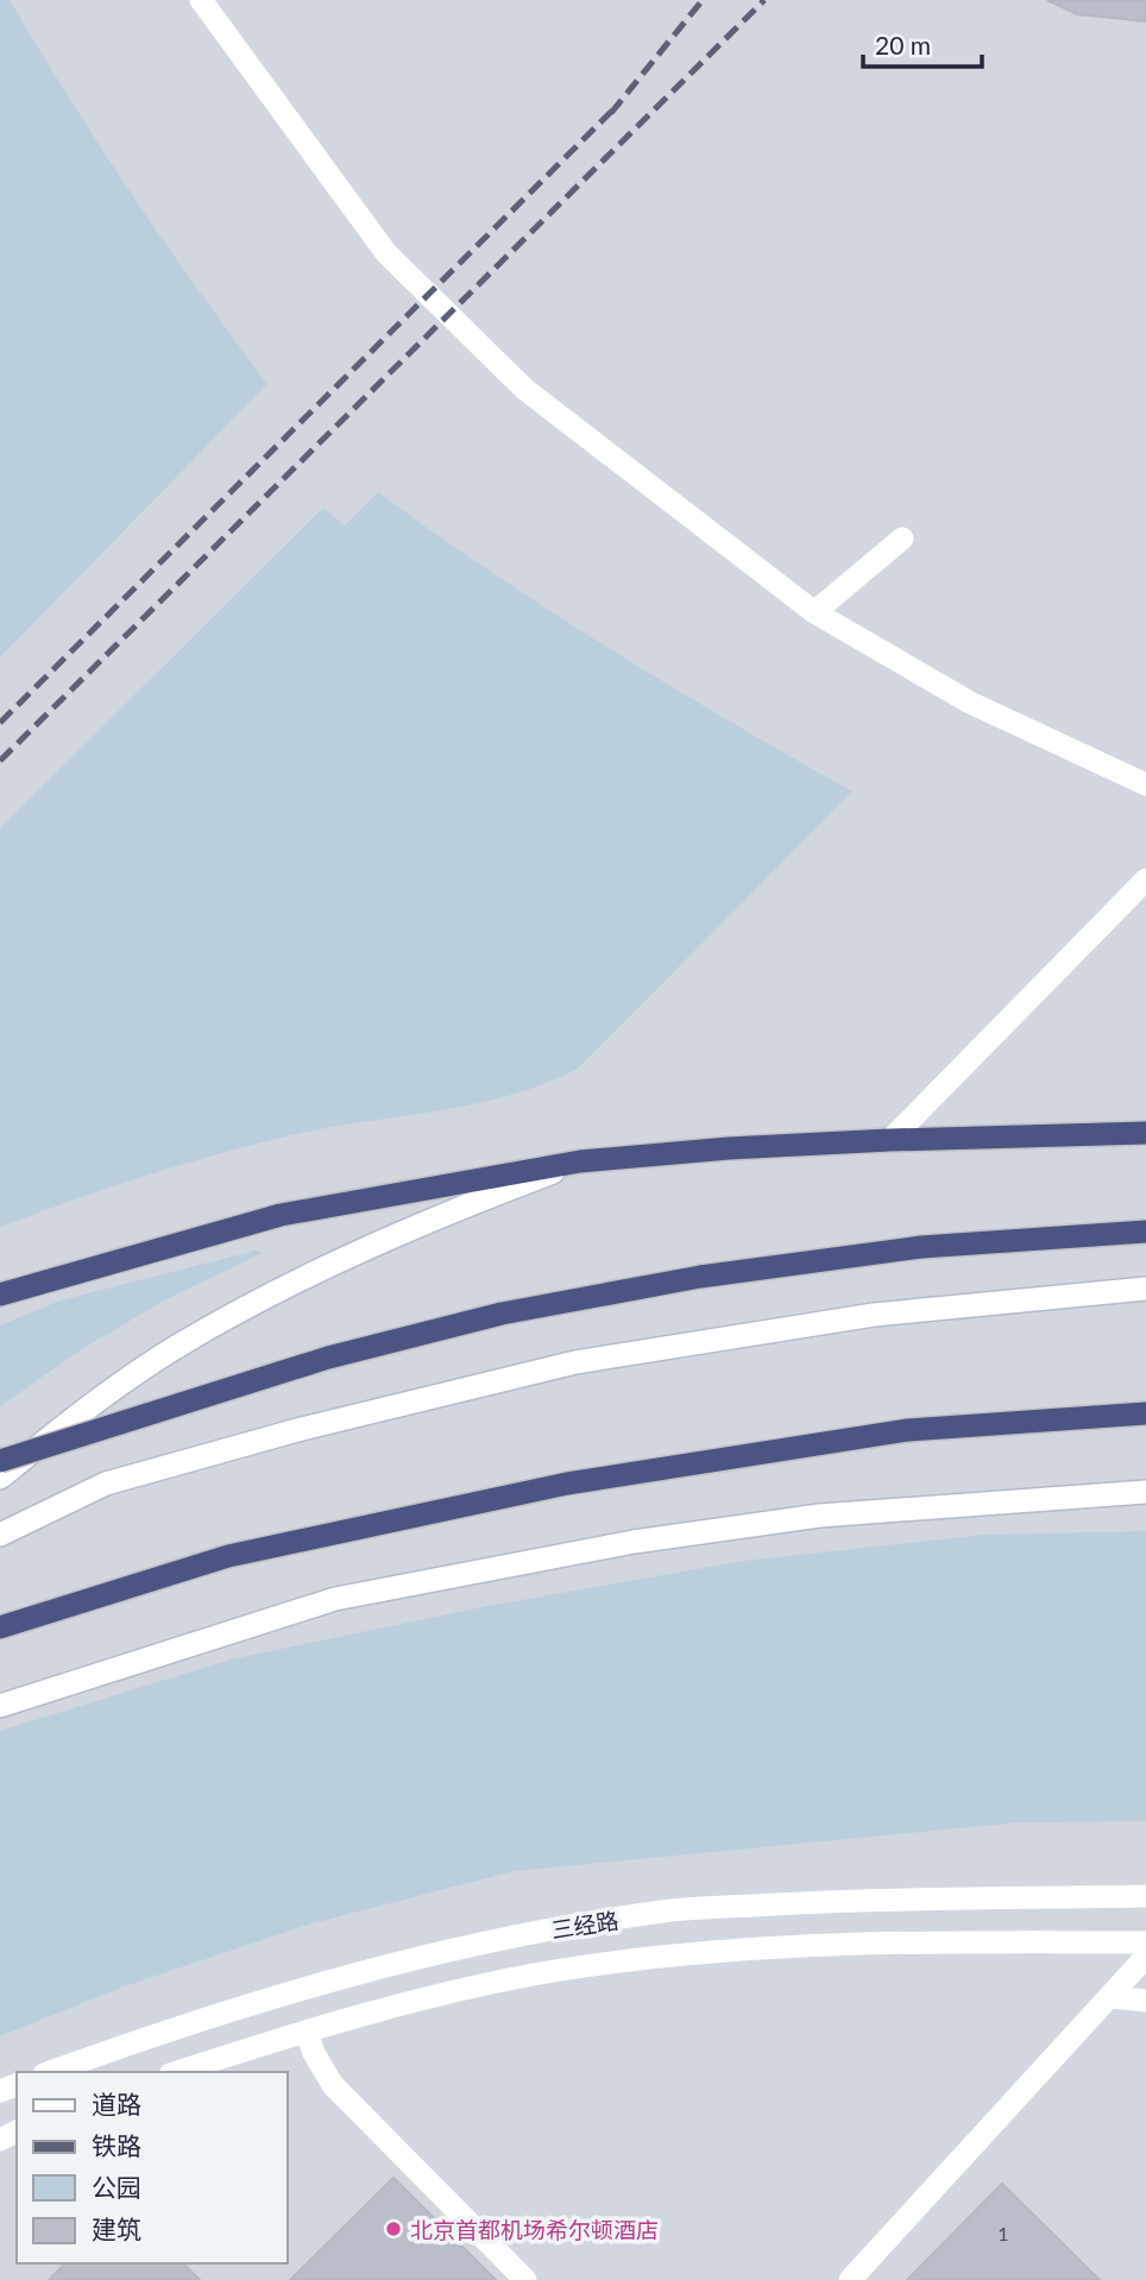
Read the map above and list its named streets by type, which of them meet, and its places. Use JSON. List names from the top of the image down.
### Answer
{
  "streets": {
    "street": ["三经路"]
  },
  "places": ["北京首都机场希尔顿酒店"],
  "house_numbers": ["1"],
  "legend": [
    "道路",
    "铁路",
    "公园",
    "建筑"
  ],
  "scale_bar": "20 m"
}
